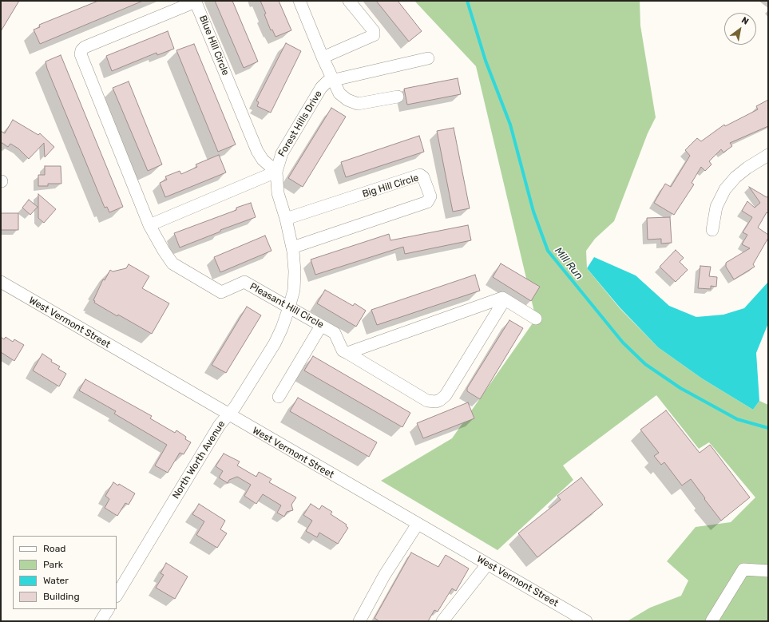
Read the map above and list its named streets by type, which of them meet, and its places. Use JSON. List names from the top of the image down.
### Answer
{
  "streets": {
    "street": [
      "Blue Hill Circle",
      "Forest Hills Drive",
      "Big Hill Circle",
      "Pleasant Hill Circle",
      "West Vermont Street",
      "North Worth Avenue"
    ]
  },
  "crossings": [
    ["Blue Hill Circle", "Forest Hills Drive"],
    ["Blue Hill Circle", "Pleasant Hill Circle"],
    ["Pleasant Hill Circle", "North Worth Avenue"],
    ["West Vermont Street", "North Worth Avenue"]
  ],
  "water": ["Mill Run"],
  "legend": [
    "Road",
    "Park",
    "Water",
    "Building"
  ],
  "north": "top right"
}
